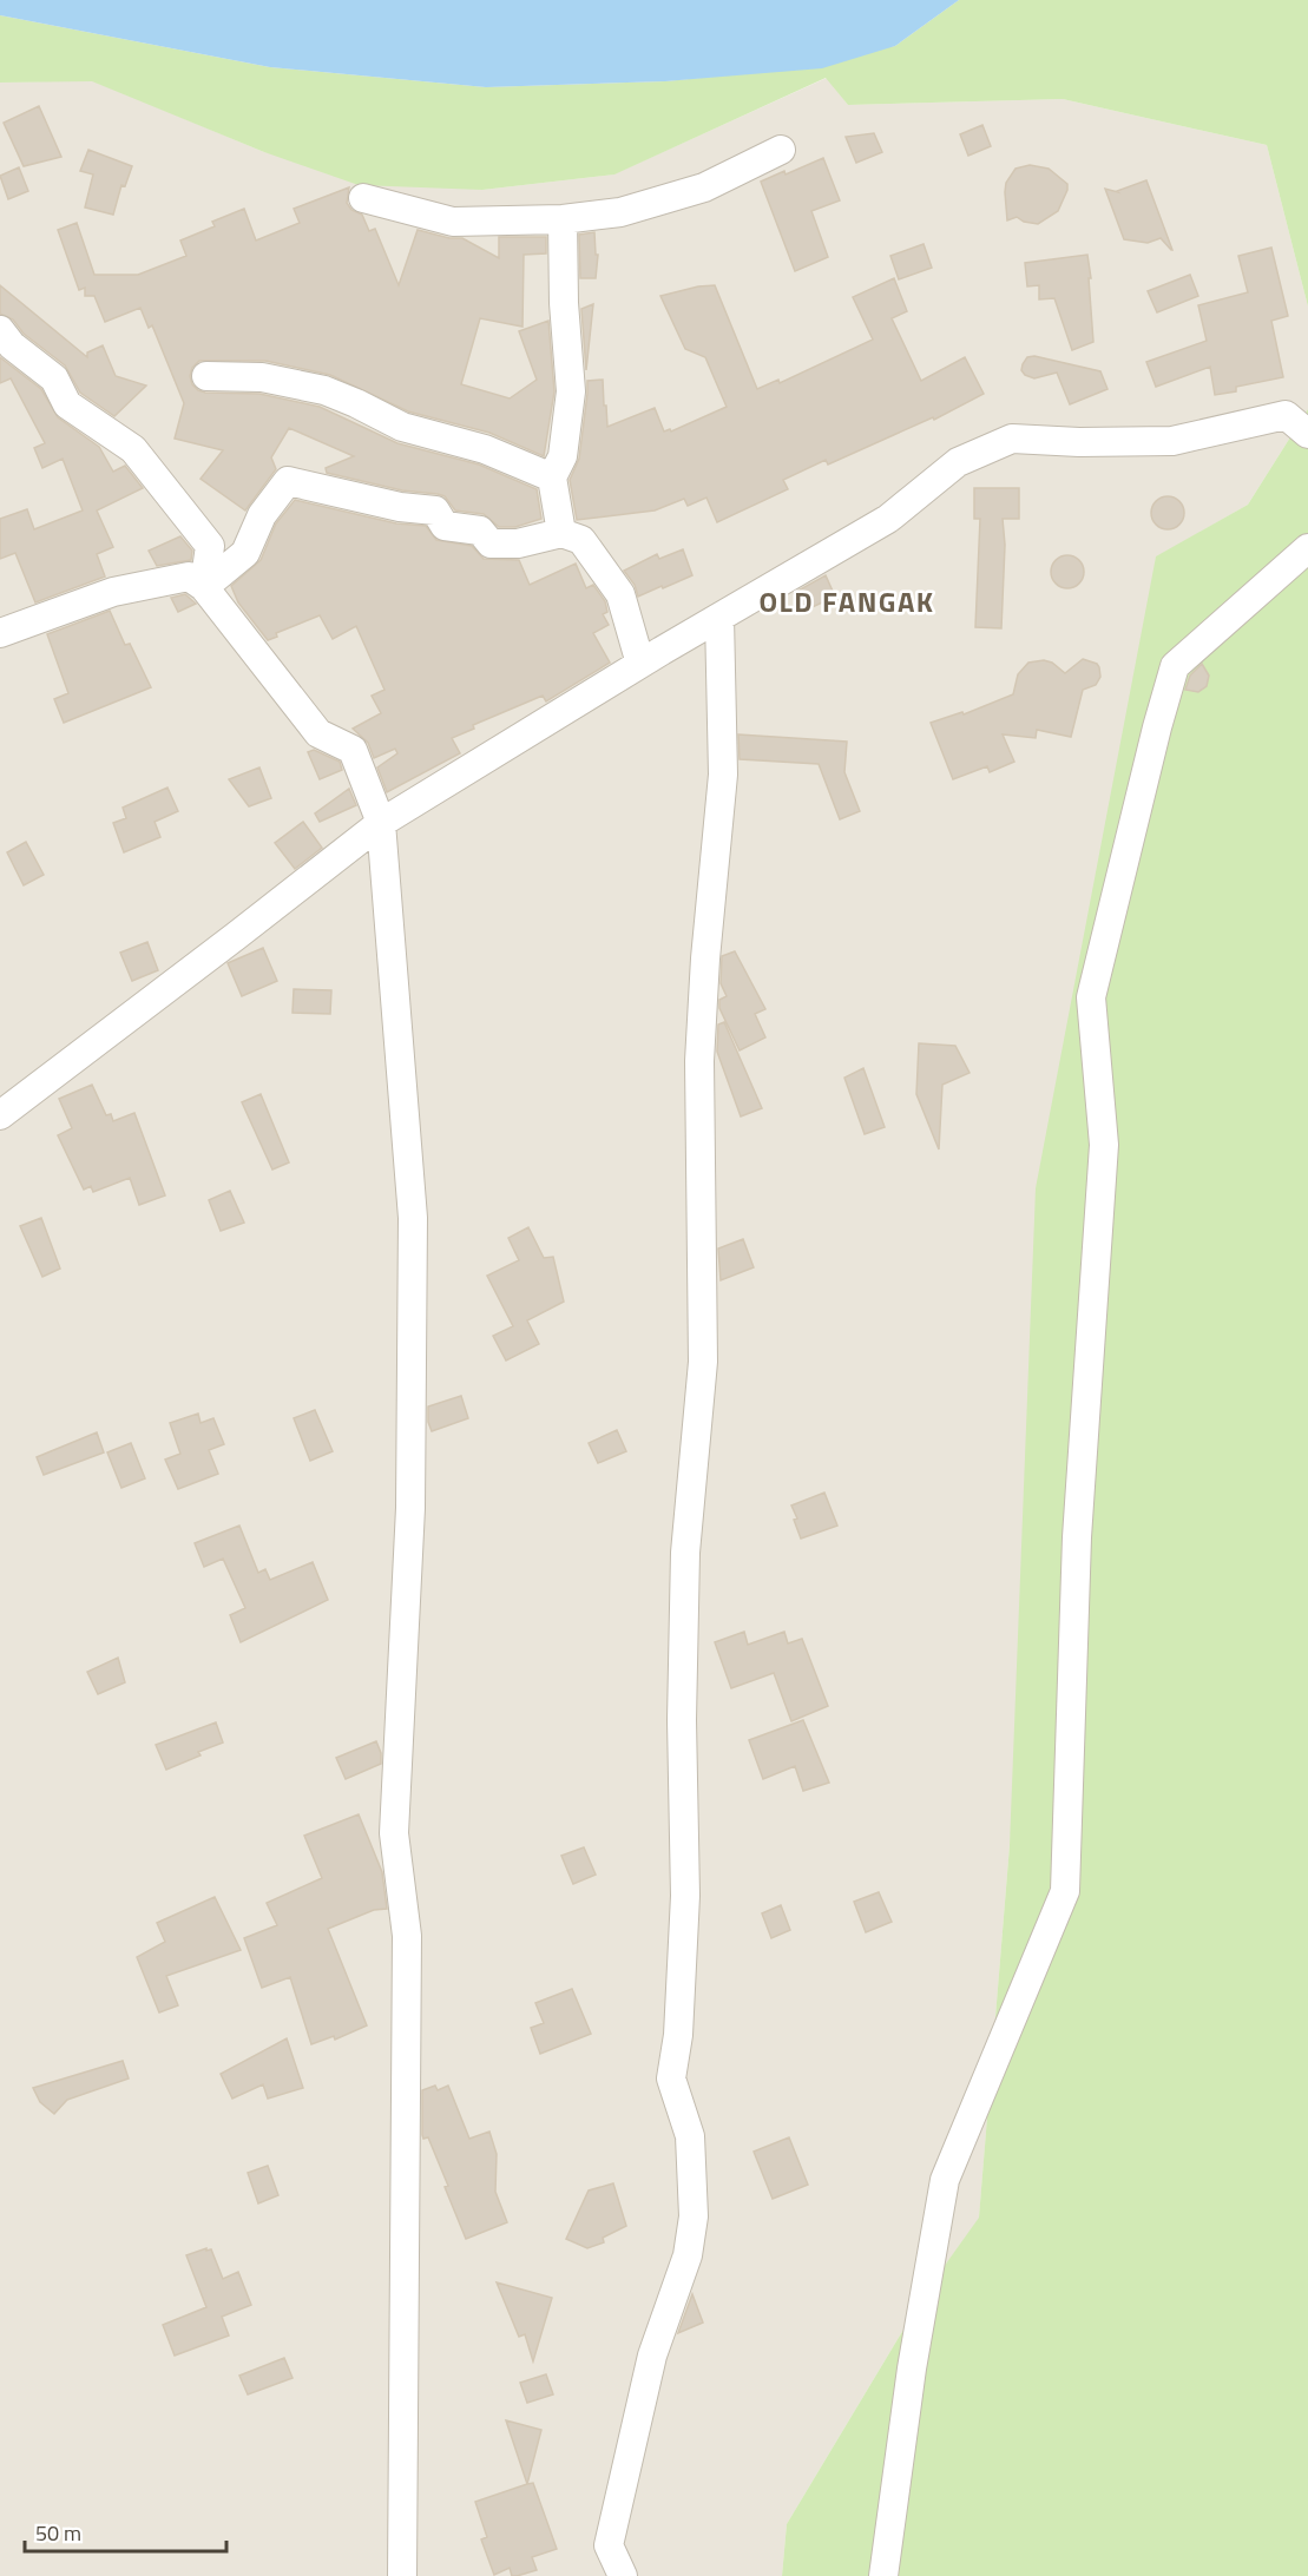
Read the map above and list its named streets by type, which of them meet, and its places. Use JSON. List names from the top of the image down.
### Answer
{
  "districts": ["OLD FANGAK"],
  "scale_bar": "50 m"
}
